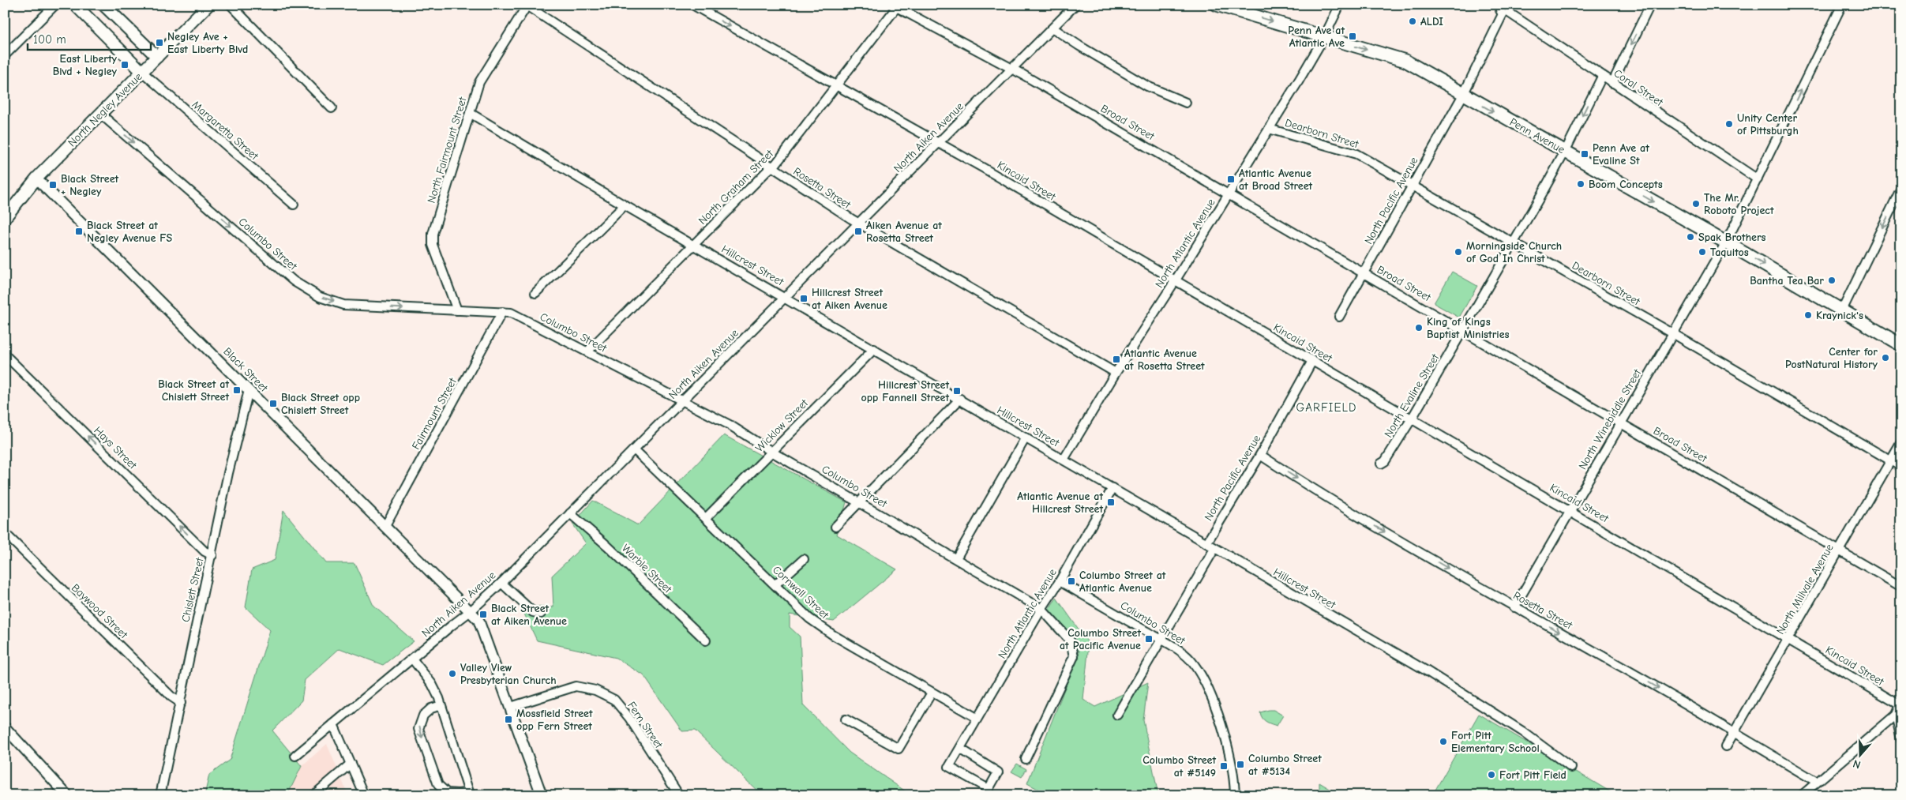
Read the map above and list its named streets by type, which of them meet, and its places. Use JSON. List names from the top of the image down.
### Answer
{
  "streets": {
    "main road": ["North Negley Avenue", "Penn Avenue"],
    "street": [
      "Coral Street",
      "Broad Street",
      "Margaretta Street",
      "Dearborn Street",
      "North Aiken Avenue",
      "North Fairmount Street",
      "Kincaid Street",
      "North Graham Street",
      "Rosetta Street",
      "North Pacific Avenue",
      "North Atlantic Avenue",
      "Columbo Street",
      "Hillcrest Street",
      "Black Street",
      "North Evaline Street",
      "Fairmount Street",
      "North Winebiddle Street",
      "Wicklow Street",
      "Hays Street",
      "Warble Street",
      "North Millvale Avenue",
      "Chislett Street",
      "Cornwall Street",
      "Baywood Street",
      "Fern Street"
    ]
  },
  "crossings": [
    ["Coral Street", "North Pacific Avenue"],
    ["Coral Street", "North Evaline Street"],
    ["Coral Street", "North Winebiddle Street"],
    ["North Negley Avenue", "Margaretta Street"],
    ["North Negley Avenue", "Columbo Street"],
    ["North Negley Avenue", "Black Street"],
    ["Broad Street", "North Aiken Avenue"],
    ["Broad Street", "North Graham Street"],
    ["Broad Street", "North Pacific Avenue"],
    ["Broad Street", "North Atlantic Avenue"],
    ["Broad Street", "North Evaline Street"],
    ["Broad Street", "North Winebiddle Street"],
    ["Broad Street", "North Millvale Avenue"],
    ["Dearborn Street", "North Pacific Avenue"],
    ["Dearborn Street", "North Atlantic Avenue"],
    ["Dearborn Street", "North Evaline Street"],
    ["Dearborn Street", "North Winebiddle Street"],
    ["Dearborn Street", "North Millvale Avenue"],
    ["Penn Avenue", "North Pacific Avenue"],
    ["Penn Avenue", "North Atlantic Avenue"],
    ["Penn Avenue", "North Evaline Street"],
    ["Penn Avenue", "North Winebiddle Street"],
    ["North Aiken Avenue", "Kincaid Street"],
    ["North Aiken Avenue", "Rosetta Street"],
    ["North Aiken Avenue", "Columbo Street"],
    ["North Aiken Avenue", "Hillcrest Street"],
    ["North Aiken Avenue", "Black Street"],
    ["North Aiken Avenue", "Warble Street"],
    ["North Aiken Avenue", "Cornwall Street"],
    ["North Fairmount Street", "Rosetta Street"],
    ["North Fairmount Street", "Columbo Street"],
    ["North Fairmount Street", "Hillcrest Street"],
    ["Kincaid Street", "North Graham Street"],
    ["Kincaid Street", "North Pacific Avenue"],
    ["Kincaid Street", "North Atlantic Avenue"],
    ["Kincaid Street", "North Evaline Street"],
    ["Kincaid Street", "North Winebiddle Street"],
    ["Kincaid Street", "North Millvale Avenue"],
    ["North Graham Street", "Rosetta Street"],
    ["North Graham Street", "Columbo Street"],
    ["North Graham Street", "Hillcrest Street"],
    ["Rosetta Street", "North Pacific Avenue"],
    ["Rosetta Street", "North Atlantic Avenue"],
    ["Rosetta Street", "North Winebiddle Street"],
    ["Rosetta Street", "North Millvale Avenue"],
    ["North Pacific Avenue", "Hillcrest Street"],
    ["North Atlantic Avenue", "Columbo Street"],
    ["North Atlantic Avenue", "Hillcrest Street"],
    ["North Atlantic Avenue", "Cornwall Street"],
    ["Columbo Street", "Fairmount Street"],
    ["Columbo Street", "Wicklow Street"],
    ["Hillcrest Street", "Wicklow Street"],
    ["Black Street", "Fairmount Street"],
    ["Black Street", "Chislett Street"],
    ["Black Street", "Fern Street"],
    ["Wicklow Street", "Cornwall Street"],
    ["Hays Street", "Chislett Street"],
    ["Chislett Street", "Baywood Street"]
  ],
  "one_way": ["Penn Avenue", "Rosetta Street", "Hays Street"],
  "districts": ["GARFIELD"],
  "places": {
    "other": [
      "ALDI",
      "Unity Center of Pittsburgh",
      "Boom Concepts",
      "The Mr. Roboto Project",
      "Spak Brothers",
      "Morningside Church of God In Christ",
      "Taquitos",
      "Bantha Tea Bar",
      "Kraynick's",
      "King of Kings Baptist Ministries",
      "Center for PostNatural History",
      "Valley View Presbyterian Church",
      "Fort Pitt Elementary School",
      "Fort Pitt Field"
    ],
    "transit": [
      "Penn Ave at Atlantic Ave",
      "Negley Ave + East Liberty Blvd",
      "East Liberty Blvd + Negley",
      "Penn Ave at Evaline St",
      "Atlantic Avenue at Broad Street",
      "Black Street + Negley",
      "Black Street at Negley Avenue FS",
      "Aiken Avenue at Rosetta Street",
      "Hillcrest Street at Aiken Avenue",
      "Atlantic Avenue at Rosetta Street",
      "Black Street at Chislett Street",
      "Hillcrest Street opp Fannell Street",
      "Black Street opp Chislett Street",
      "Atlantic Avenue at Hillcrest Street",
      "Columbo Street at Atlantic Avenue",
      "Black Street at Aiken Avenue",
      "Columbo Street at Pacific Avenue",
      "Mossfield Street opp Fern Street",
      "Columbo Street at #5134",
      "Columbo Street at #5149"
    ]
  },
  "scale_bar": "100 m",
  "north": "bottom"
}
